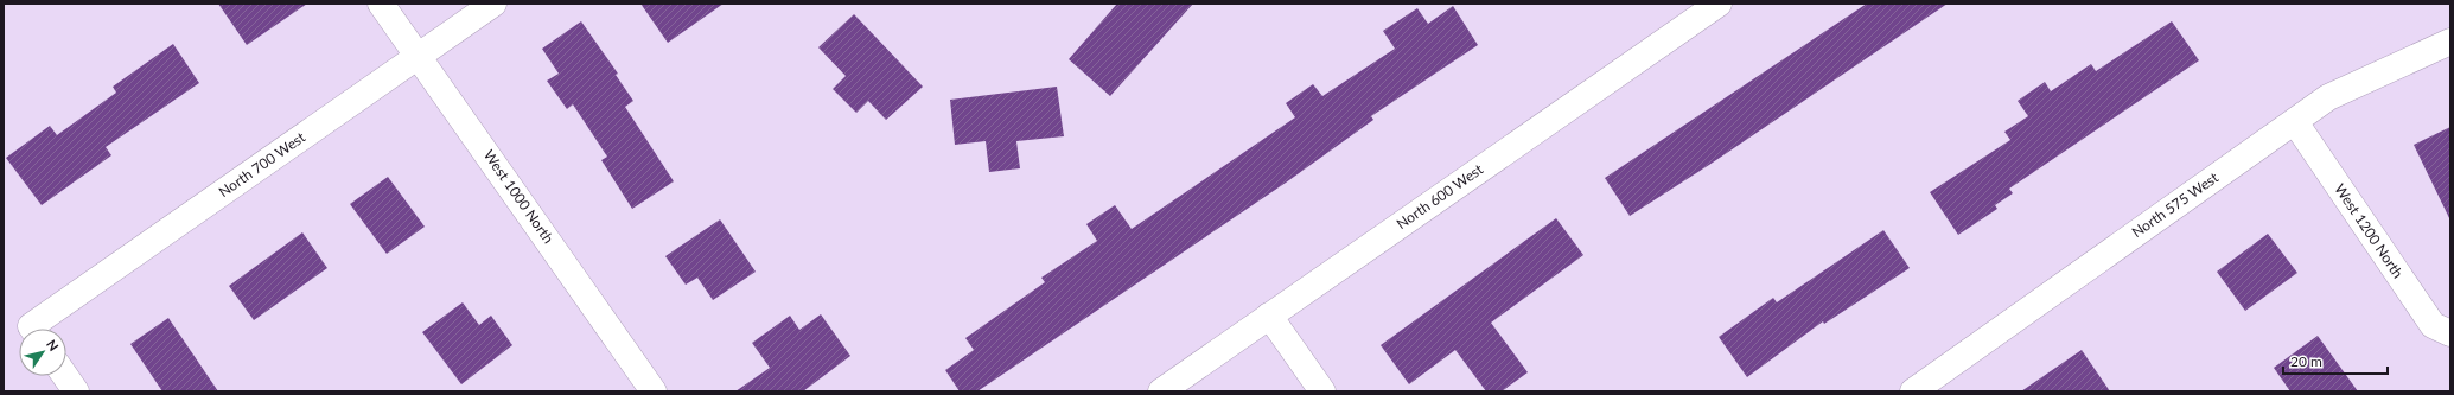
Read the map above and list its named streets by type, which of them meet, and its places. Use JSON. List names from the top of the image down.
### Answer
{
  "streets": {
    "street": [
      "North 700 West",
      "West 1000 North",
      "North 600 West",
      "North 575 West",
      "West 1200 North"
    ]
  },
  "crossings": [
    ["North 700 West", "West 1000 North"],
    ["North 575 West", "West 1200 North"]
  ],
  "scale_bar": "20 m",
  "north": "top right"
}
